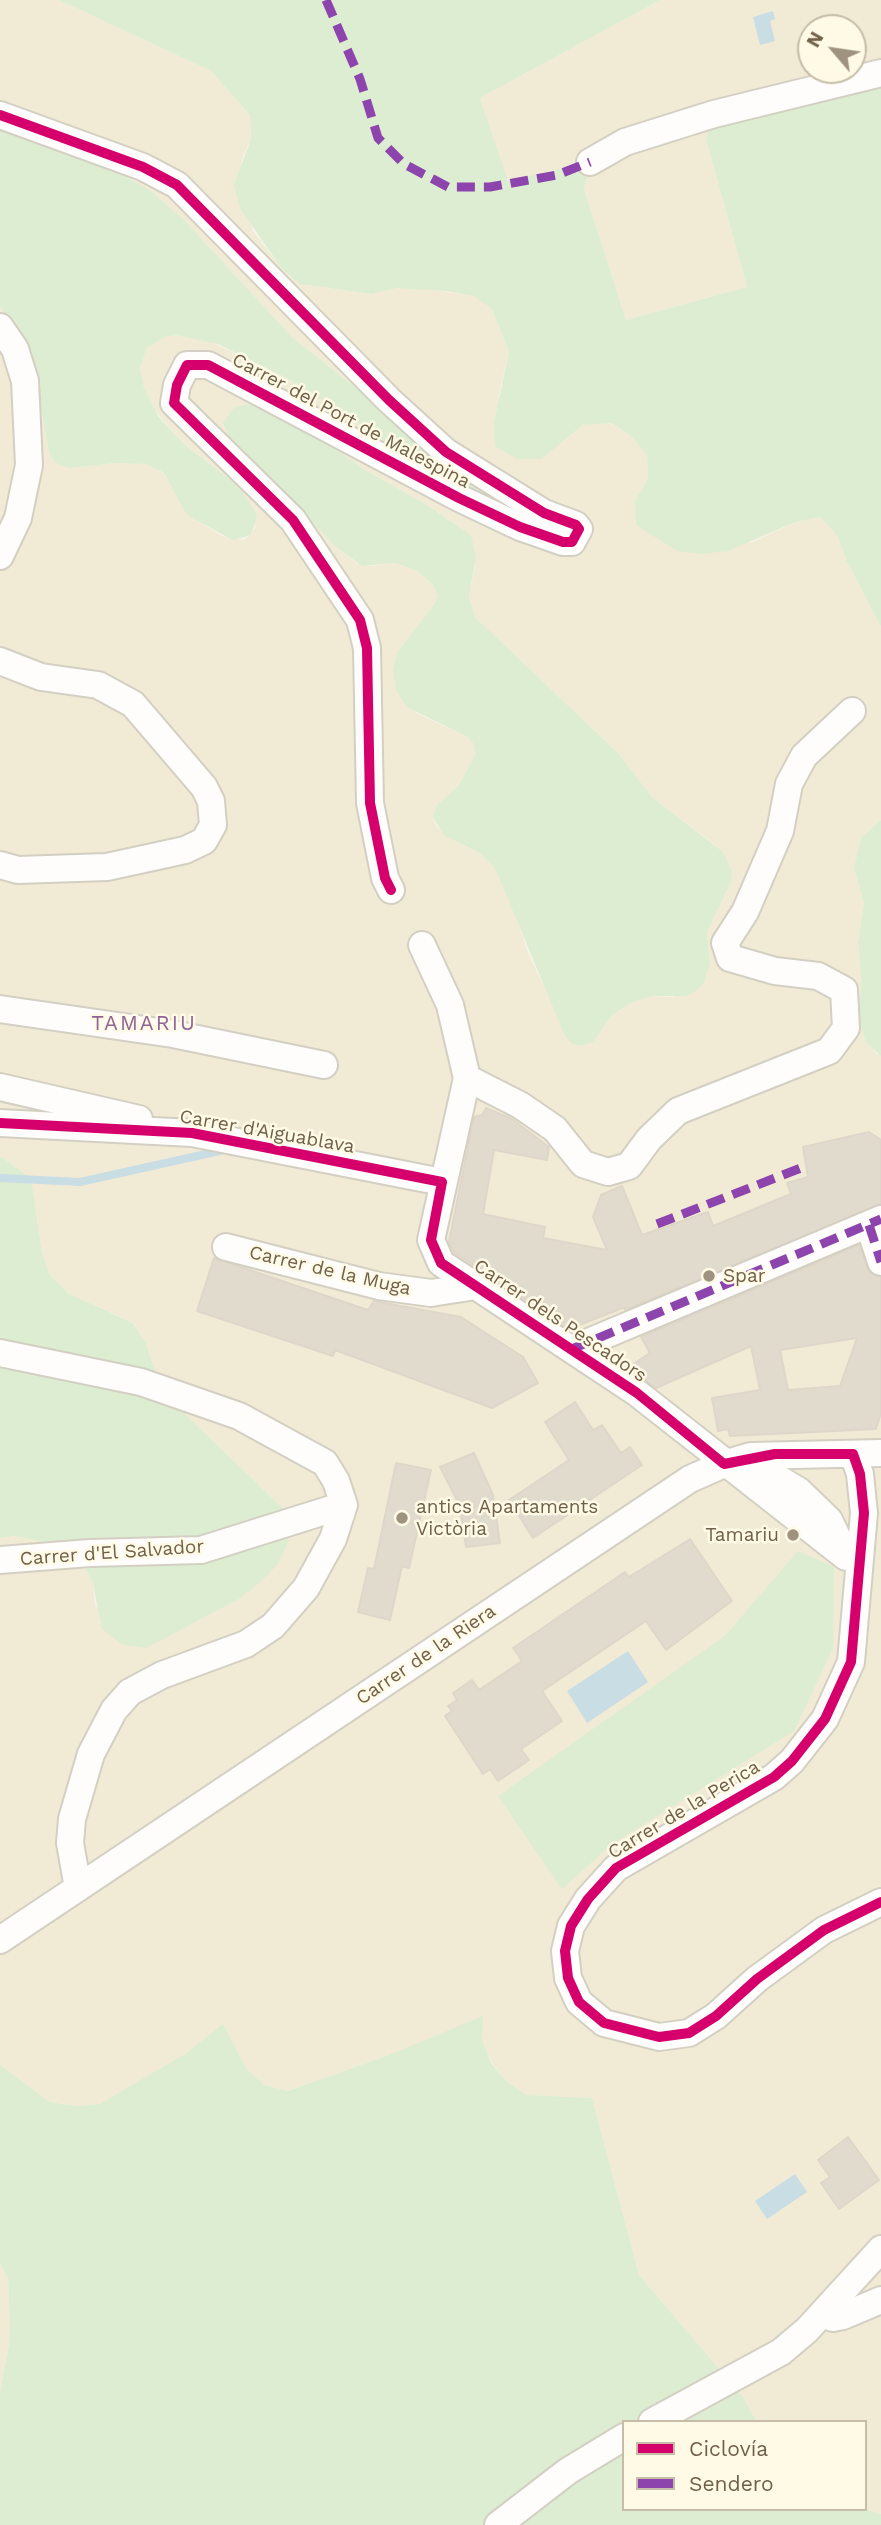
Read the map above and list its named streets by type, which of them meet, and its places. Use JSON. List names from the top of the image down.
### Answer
{
  "streets": {
    "street": [
      "Carrer del Port de Malespina",
      "Carrer d'Aiguablava",
      "Carrer de la Muga",
      "Carrer dels Pescadors",
      "Carrer d'El Salvador",
      "Carrer de la Riera",
      "Carrer de la Perica"
    ]
  },
  "crossings": [
    ["Carrer d'Aiguablava", "Carrer dels Pescadors"],
    ["Carrer de la Muga", "Carrer dels Pescadors"],
    ["Carrer dels Pescadors", "Carrer de la Riera"],
    ["Carrer dels Pescadors", "Carrer de la Perica"],
    ["Carrer de la Riera", "Carrer de la Perica"]
  ],
  "districts": ["TAMARIU"],
  "places": ["Spar", "antics Apartaments Victòria", "Tamariu"],
  "legend": ["Ciclovía", "Sendero"],
  "north": "top left"
}
